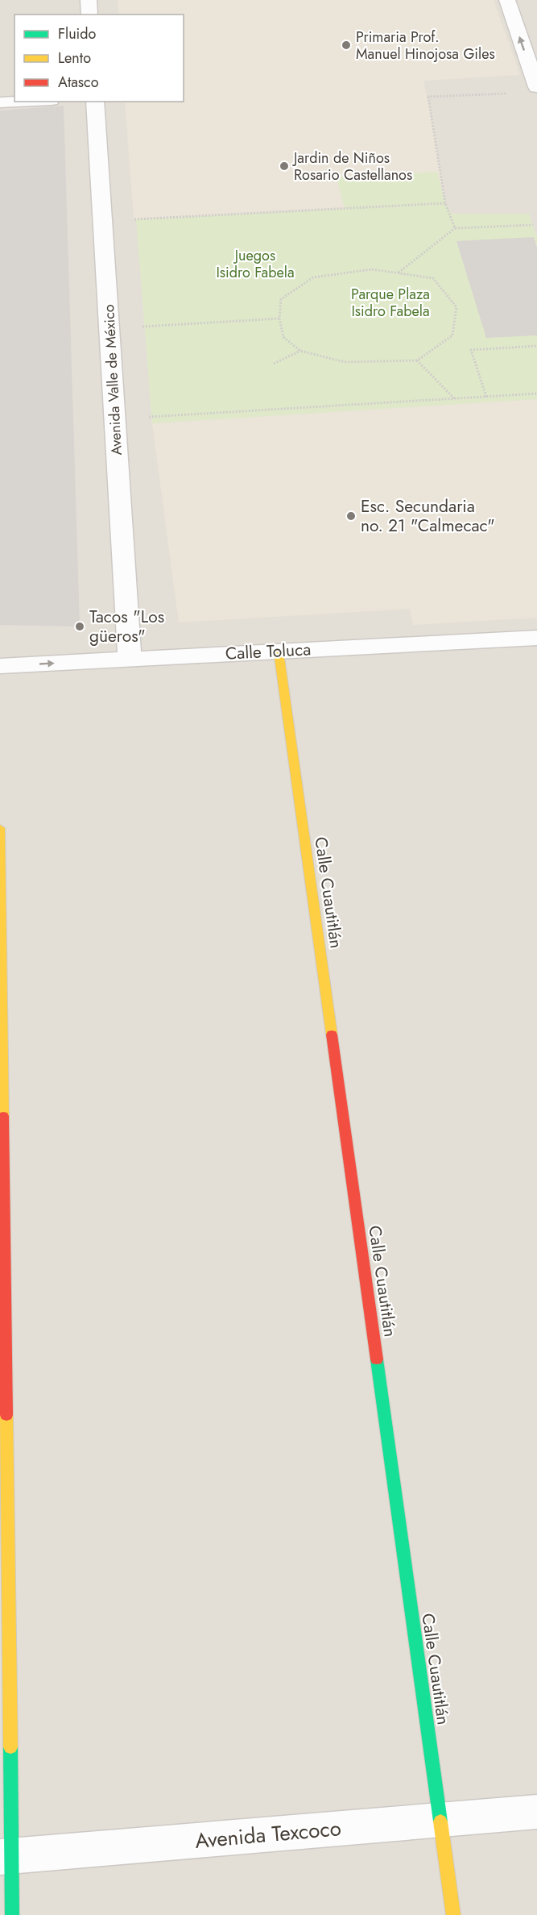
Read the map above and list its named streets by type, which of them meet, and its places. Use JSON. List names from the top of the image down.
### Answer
{
  "streets": {
    "street": [
      "Avenida Valle de México",
      "Calle Toluca",
      "Calle Cuautitlán",
      "Avenida Texcoco"
    ]
  },
  "crossings": [
    ["Avenida Valle de México", "Calle Toluca"],
    ["Calle Toluca", "Calle Cuautitlán"],
    ["Calle Cuautitlán", "Avenida Texcoco"]
  ],
  "parks": ["Juegos Isidro Fabela", "Parque Plaza Isidro Fabela"],
  "places": [
    "Primaria Prof. Manuel Hinojosa Giles",
    "Jardin de Niños Rosario Castellanos",
    "Esc. Secundaria no. 21 \"Calmecac\"",
    "Tacos \"Los güeros\""
  ],
  "legend": ["Fluido", "Lento", "Atasco"]
}
